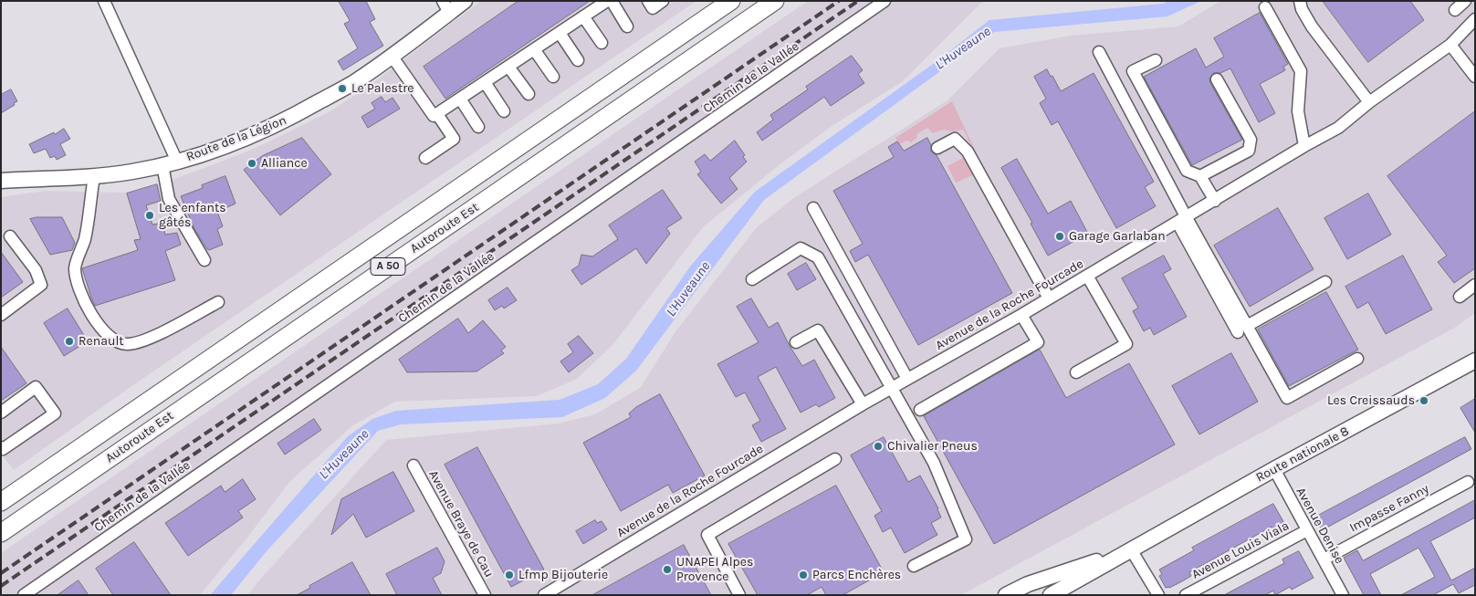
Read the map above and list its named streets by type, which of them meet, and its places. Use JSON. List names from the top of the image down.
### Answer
{
  "streets": {
    "highway": ["Autoroute Est", "A 50"],
    "main road": ["Route de la Légion", "Route nationale 8"],
    "street": [
      "Chemin de la Vallée",
      "Avenue de la Roche Fourcade",
      "Impasse Fanny",
      "Avenue Braye de Cau",
      "Avenue Denise",
      "Avenue Louis Viala"
    ]
  },
  "crossings": [
    ["Route nationale 8", "Avenue Denise"],
    ["Impasse Fanny", "Avenue Denise"],
    ["Avenue Denise", "Avenue Louis Viala"]
  ],
  "water": ["L'Huveaune"],
  "places": [
    "Le Palestre",
    "Alliance",
    "Les enfants gâtés",
    "Garage Garlaban",
    "Renault",
    "Les Creissauds",
    "Chivalier Pneus",
    "UNAPEI Alpes Provence",
    "Lfmp Bijouterie",
    "Parcs Enchères"
  ]
}
